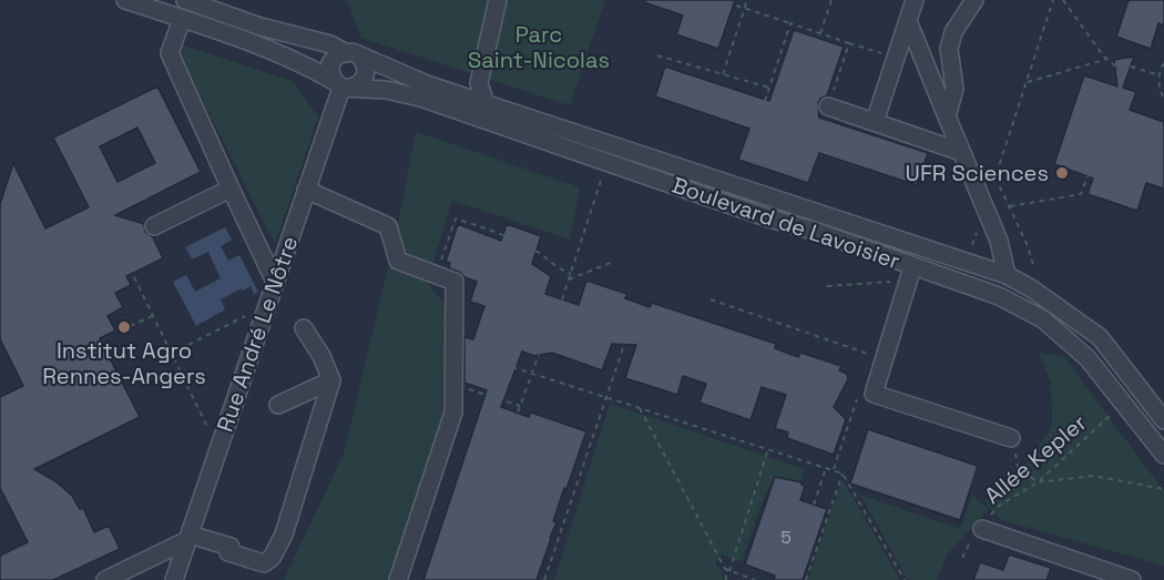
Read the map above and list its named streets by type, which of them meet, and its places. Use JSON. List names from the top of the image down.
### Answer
{
  "streets": {
    "street": ["Boulevard de Lavoisier", "Rue André Le Nôtre"],
    "path": ["Allée Kepler"]
  },
  "crossings": [
    ["Boulevard de Lavoisier", "Rue André Le Nôtre"]
  ],
  "parks": ["Parc Saint-Nicolas"],
  "places": ["UFR Sciences", "Institut Agro Rennes-Angers"],
  "house_numbers": ["5"]
}
